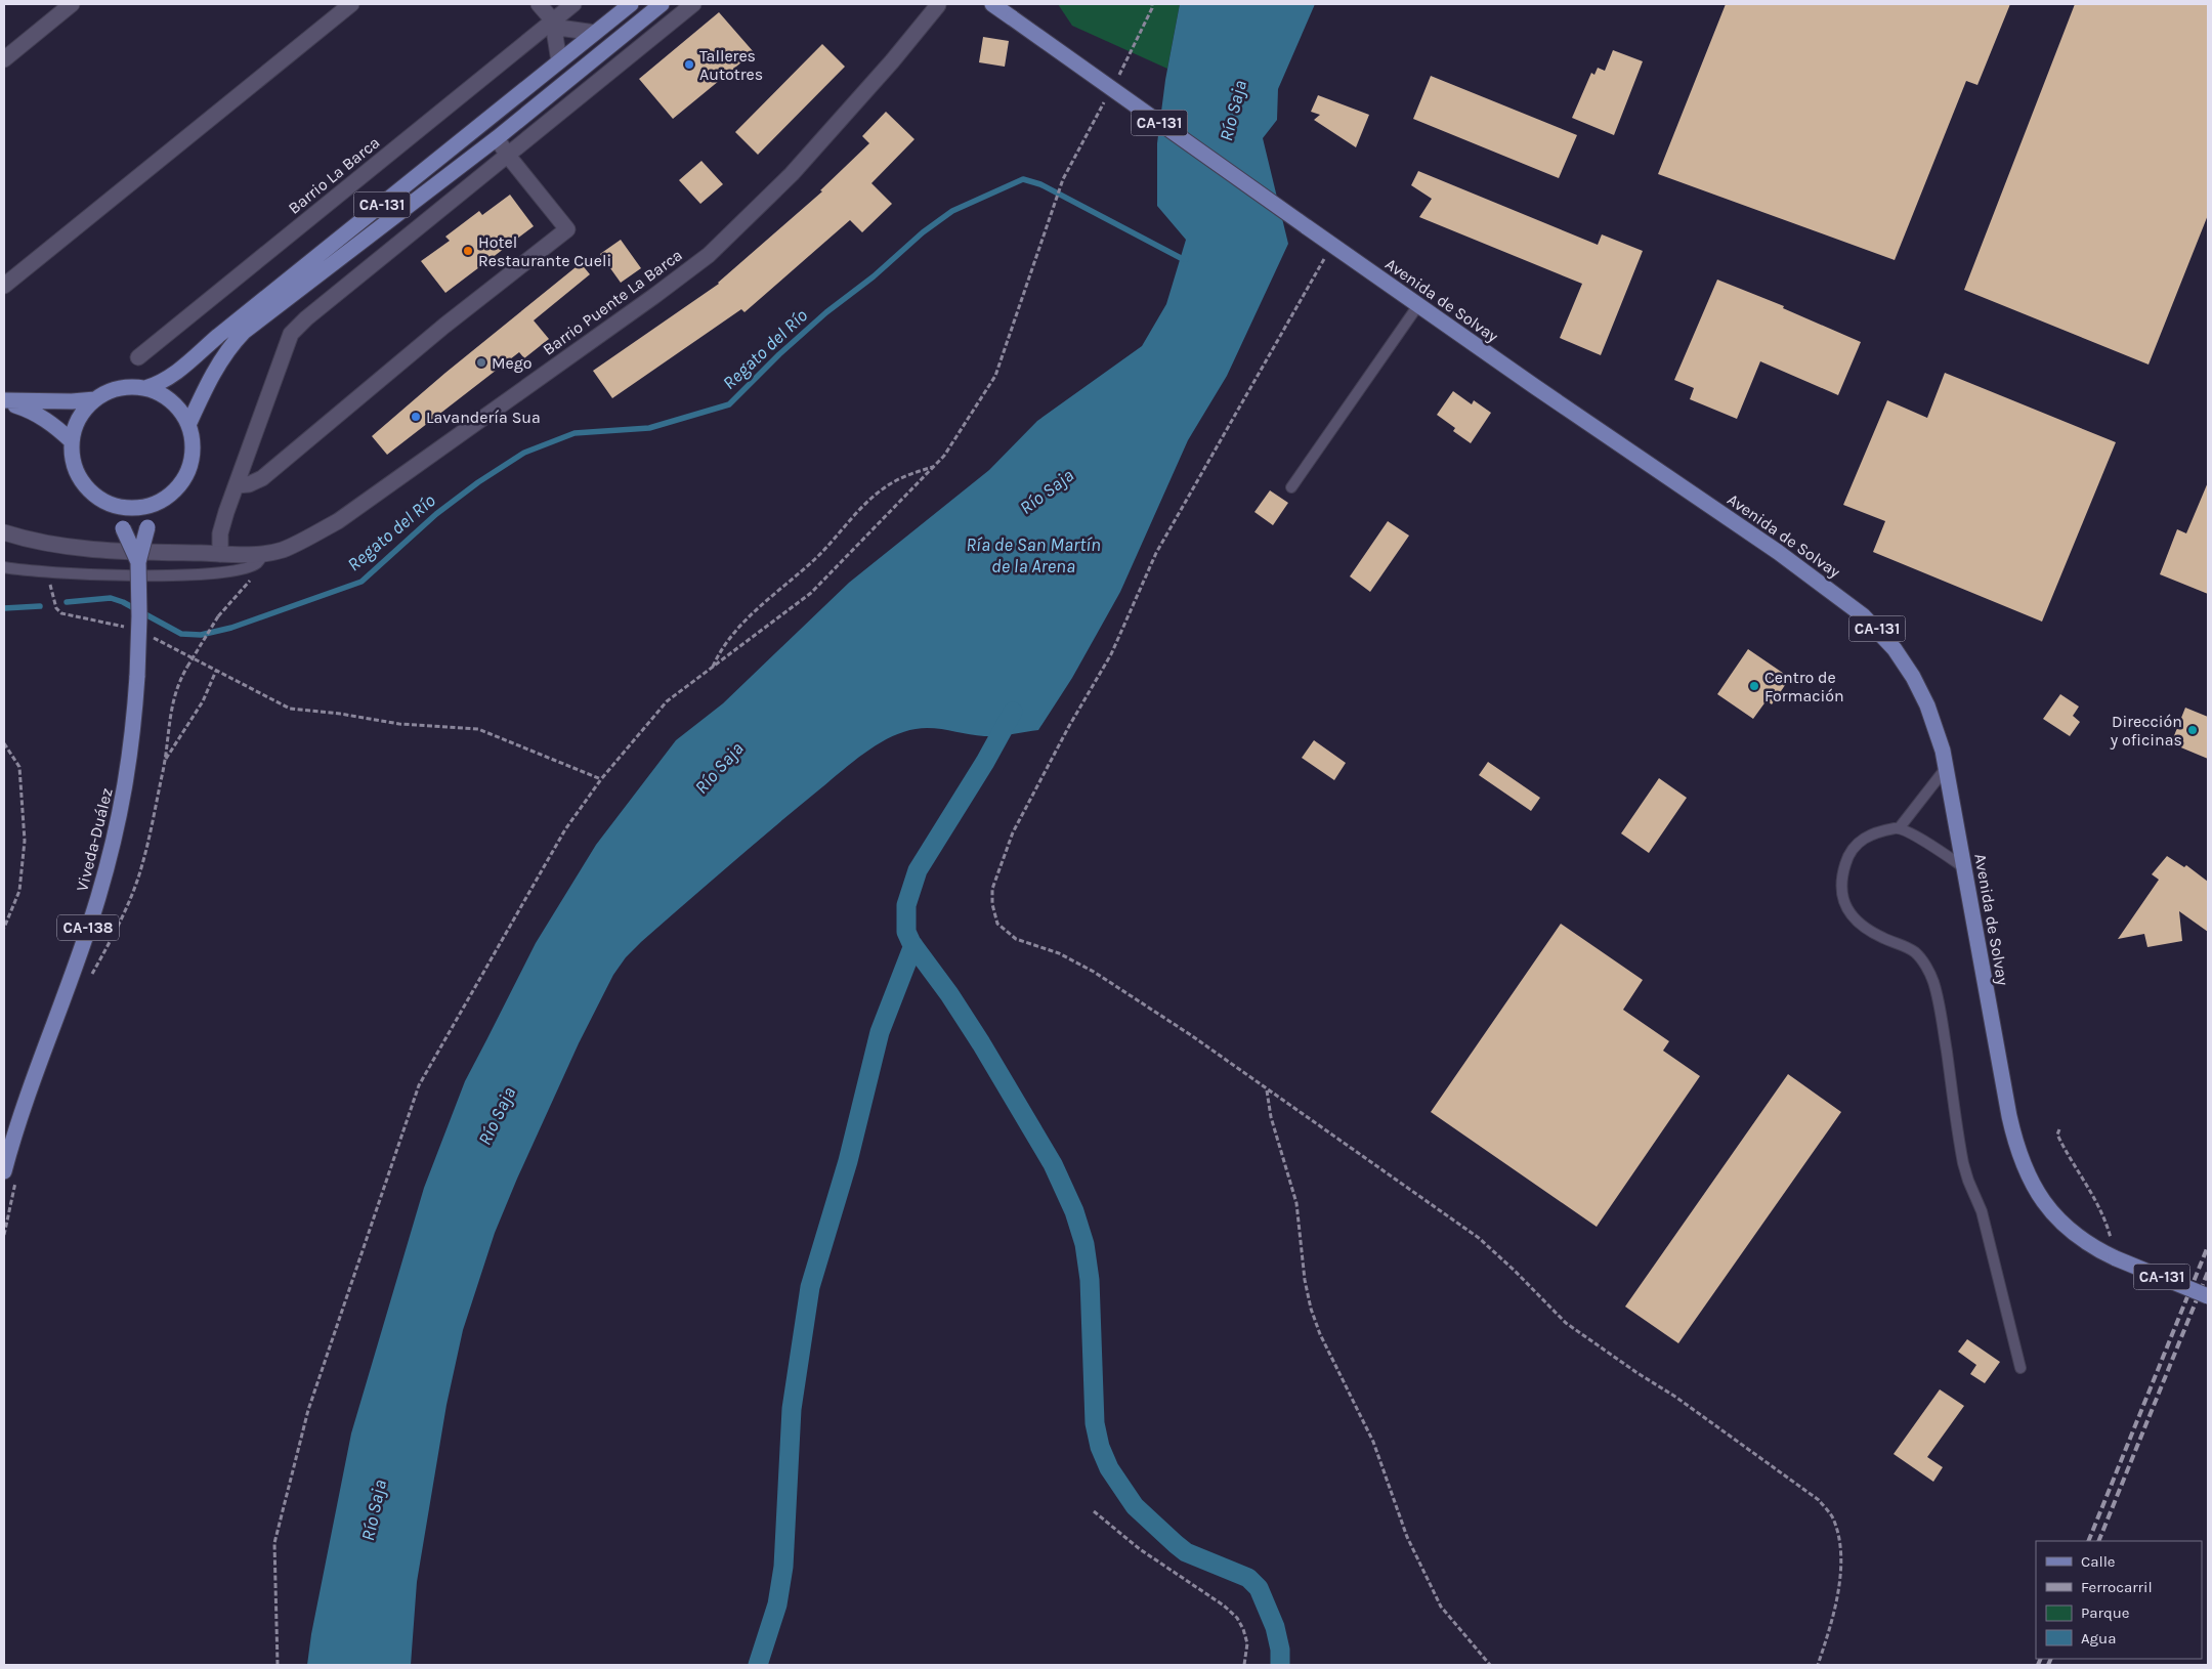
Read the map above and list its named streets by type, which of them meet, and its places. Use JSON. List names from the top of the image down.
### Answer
{
  "streets": {
    "main road": [
      "CA-131",
      "Avenida de Solvay",
      "Viveda-Duález",
      "CA-138"
    ],
    "street": ["Barrio La Barca", "Barrio Puente La Barca"]
  },
  "crossings": [
    ["CA-131", "Viveda-Duález"]
  ],
  "water": ["Río Saja", "Regato del Río", "Ría de San Martín de la Arena"],
  "places": [
    "Talleres Autotres",
    "Hotel Restaurante Cueli",
    "Mego",
    "Lavandería Sua",
    "Centro de Formación",
    "Dirección y oficinas"
  ],
  "legend": [
    "Calle",
    "Ferrocarril",
    "Parque",
    "Agua"
  ]
}
